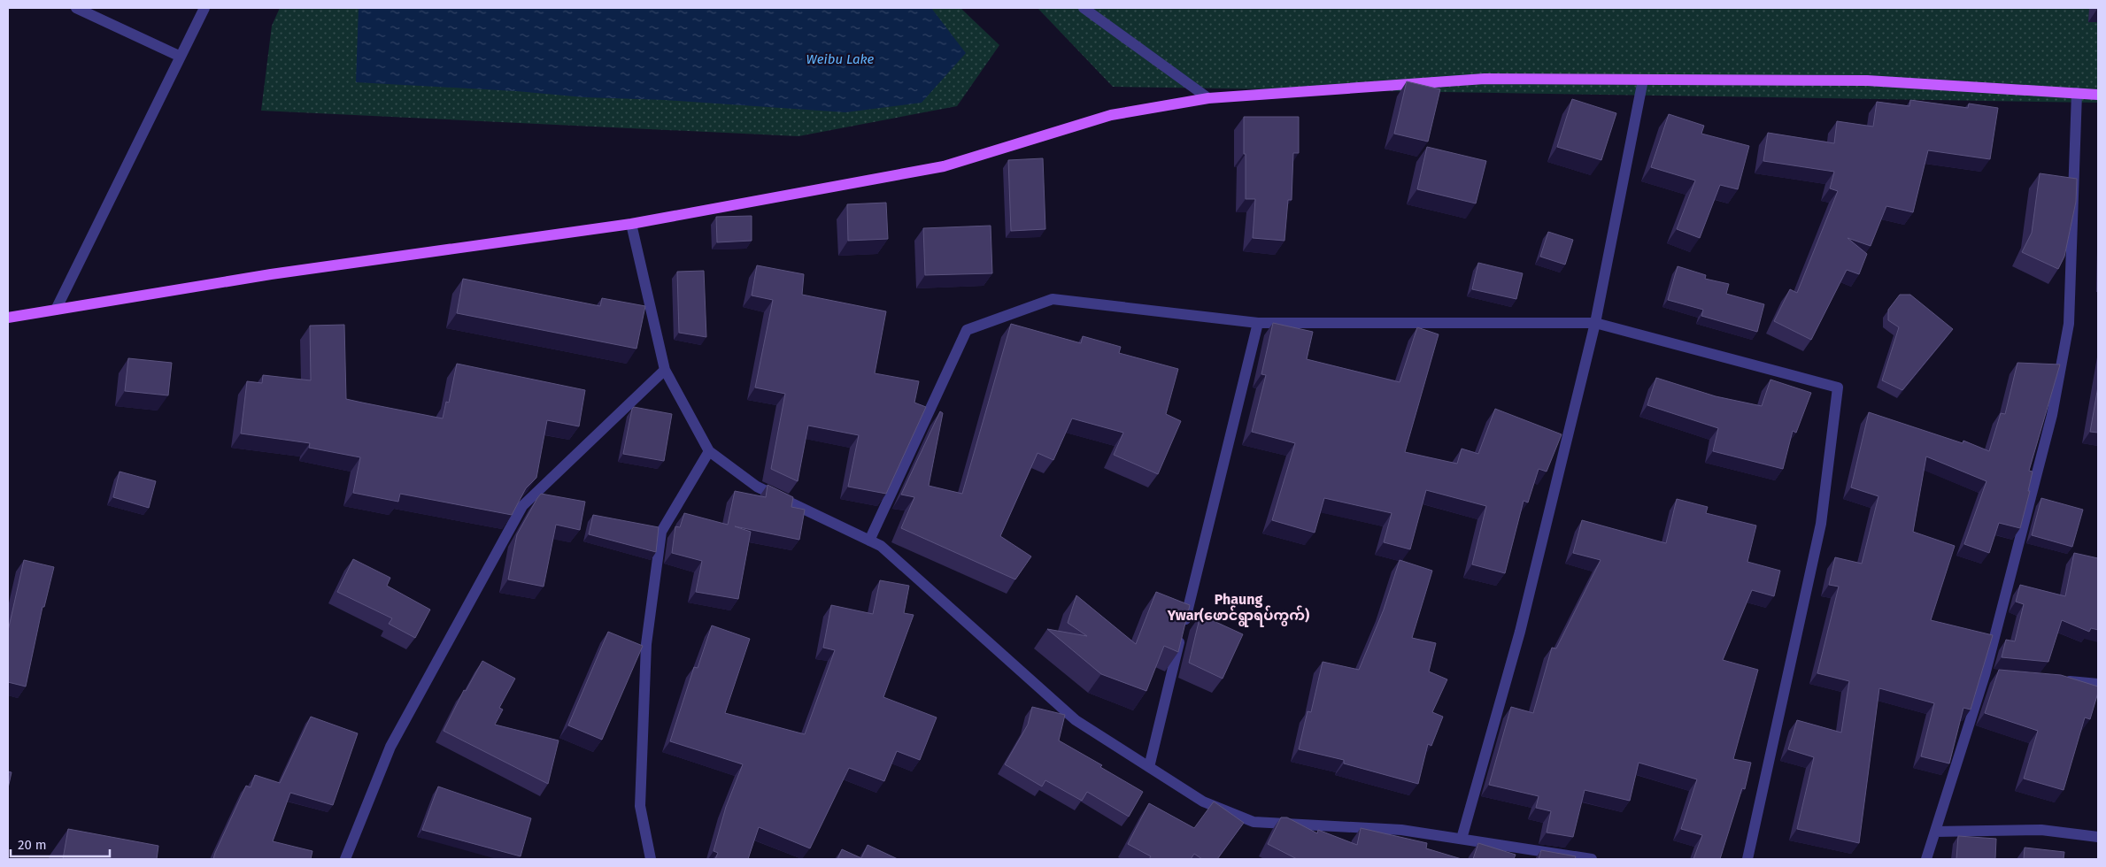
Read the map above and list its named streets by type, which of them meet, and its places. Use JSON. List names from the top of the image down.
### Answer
{
  "districts": ["Phaung Ywar(ဖောင်ရွာရပ်ကွက်)"],
  "water": ["Weibu Lake"],
  "scale_bar": "20 m"
}
